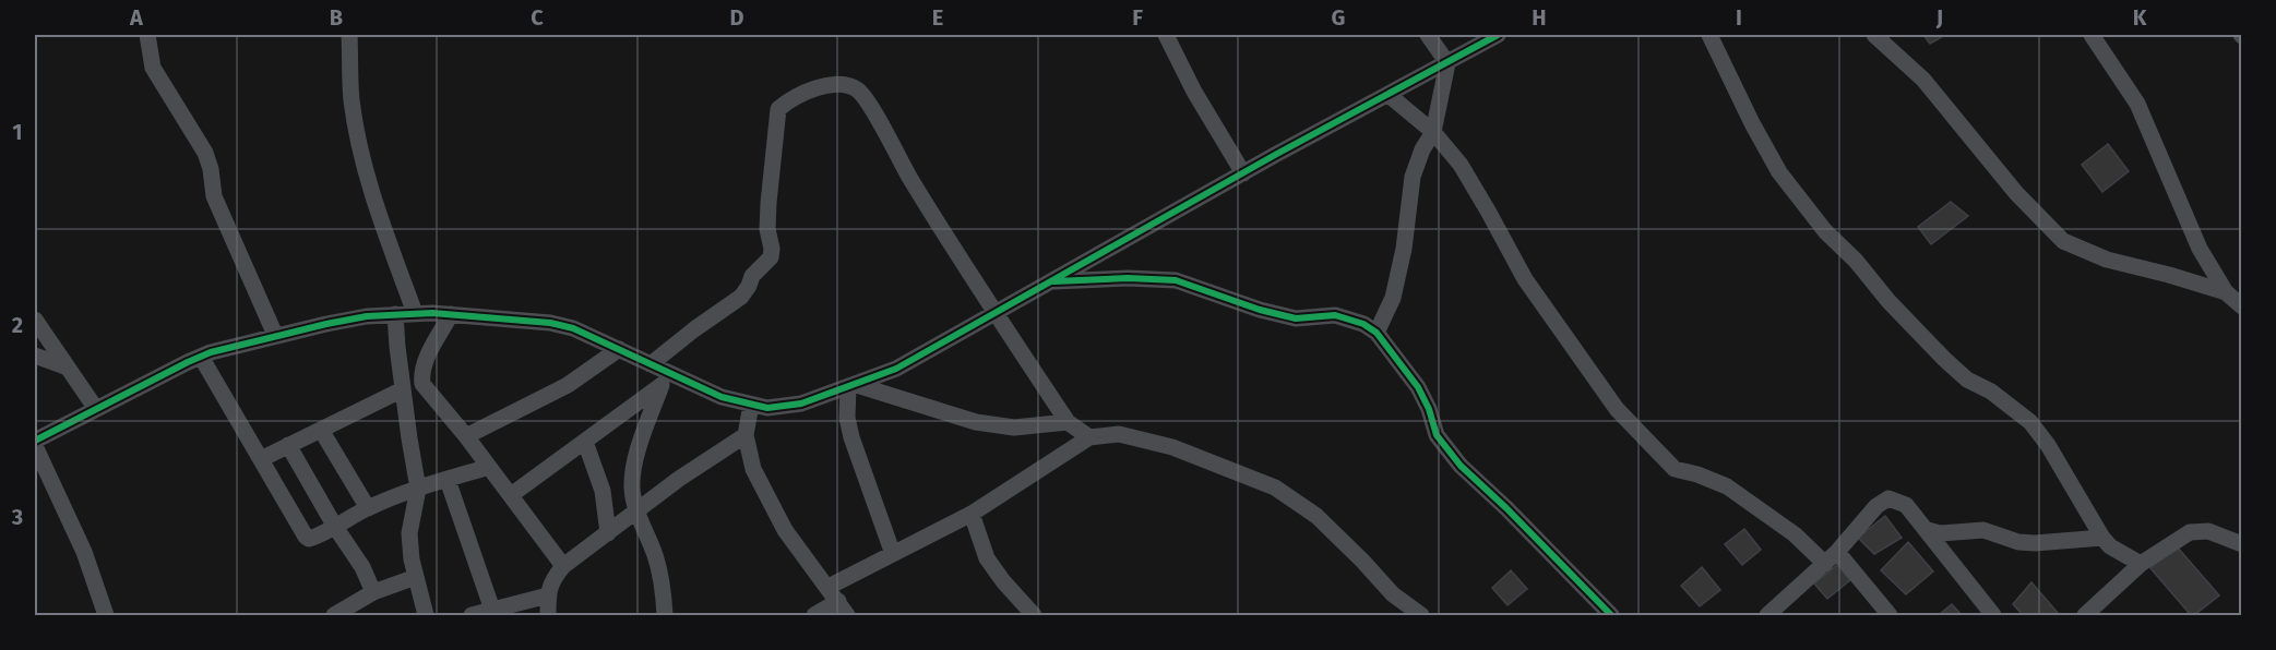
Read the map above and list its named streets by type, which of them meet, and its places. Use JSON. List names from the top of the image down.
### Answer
{
  "grid": {
    "columns": [
      "A",
      "B",
      "C",
      "D",
      "E",
      "F",
      "G",
      "H",
      "I",
      "J",
      "K"
    ],
    "rows": ["1", "2", "3"]
  }
}
